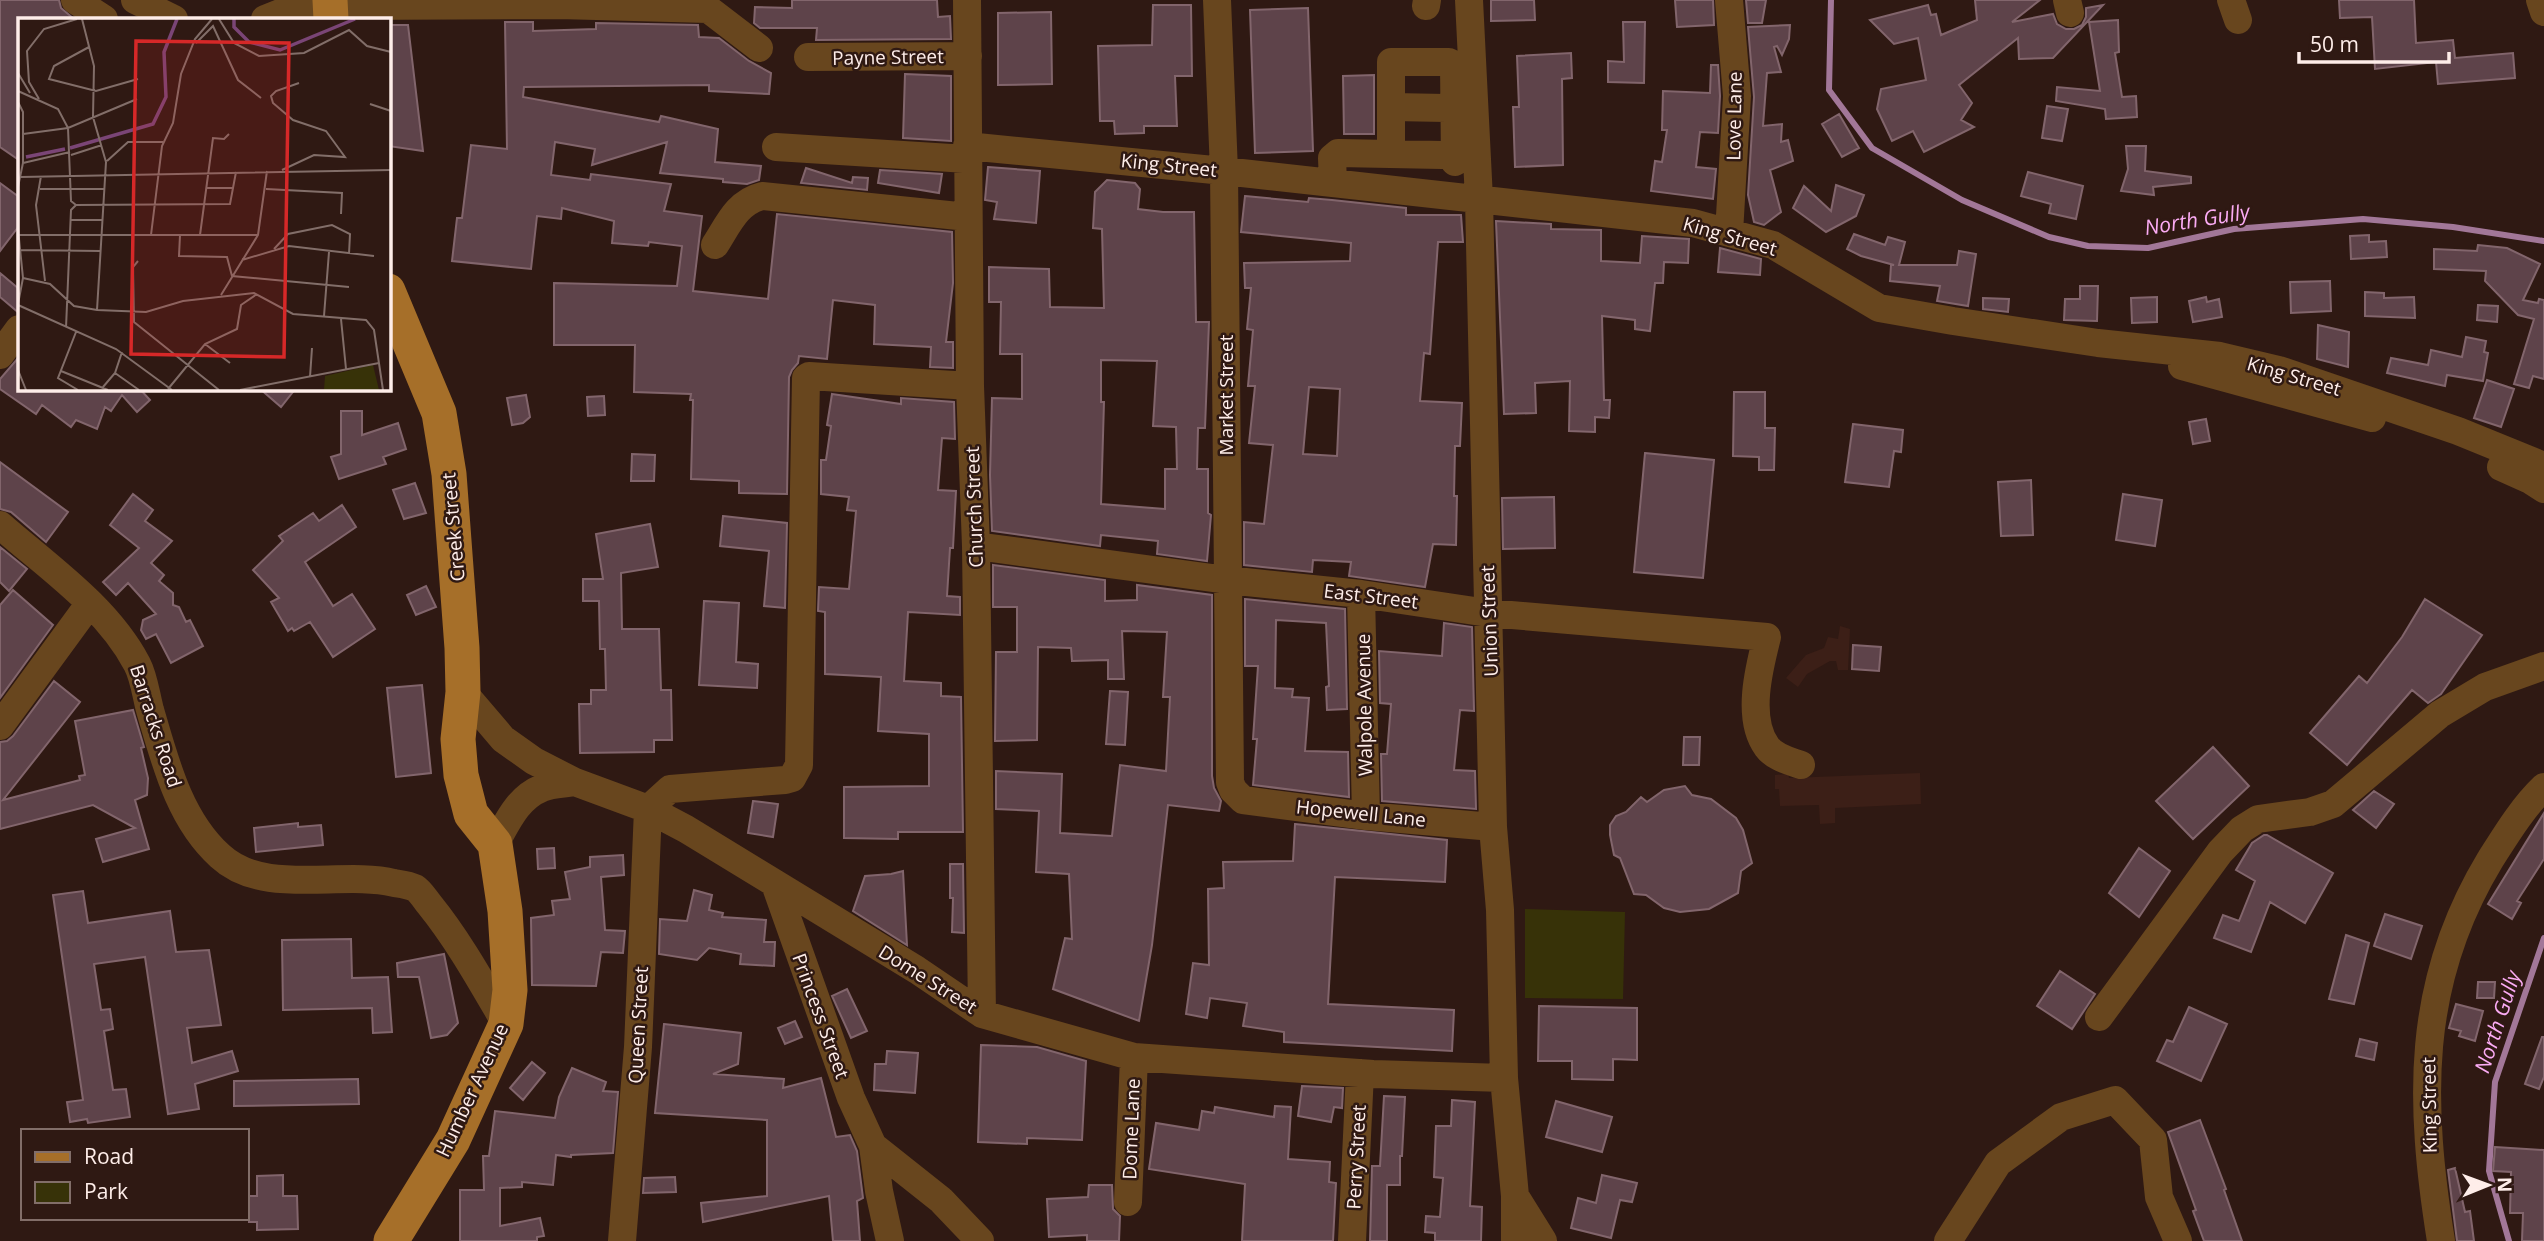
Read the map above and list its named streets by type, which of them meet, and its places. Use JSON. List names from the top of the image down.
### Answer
{
  "streets": {
    "main road": ["Creek Street", "Humber Avenue"],
    "street": [
      "Payne Street",
      "Love Lane",
      "King Street",
      "Market Street",
      "Church Street",
      "East Street",
      "Union Street",
      "Walpole Avenue",
      "Barracks Road",
      "Hopewell Lane",
      "Dome Street",
      "Princess Street",
      "Queen Street",
      "Dome Lane",
      "Perry Street"
    ]
  },
  "crossings": [
    ["Payne Street", "Church Street"],
    ["Love Lane", "King Street"],
    ["King Street", "Market Street"],
    ["King Street", "Church Street"],
    ["King Street", "Union Street"],
    ["Market Street", "East Street"],
    ["Market Street", "Hopewell Lane"],
    ["Church Street", "East Street"],
    ["Church Street", "Dome Street"],
    ["Creek Street", "Dome Street"],
    ["Creek Street", "Humber Avenue"],
    ["East Street", "Union Street"],
    ["East Street", "Walpole Avenue"],
    ["Union Street", "Hopewell Lane"],
    ["Union Street", "Dome Street"],
    ["Walpole Avenue", "Hopewell Lane"],
    ["Barracks Road", "Humber Avenue"],
    ["Dome Street", "Princess Street"],
    ["Dome Street", "Queen Street"],
    ["Dome Street", "Dome Lane"],
    ["Dome Street", "Perry Street"]
  ],
  "water": ["North Gully"],
  "legend": ["Road", "Park"],
  "scale_bar": "50 m",
  "north": "right"
}
